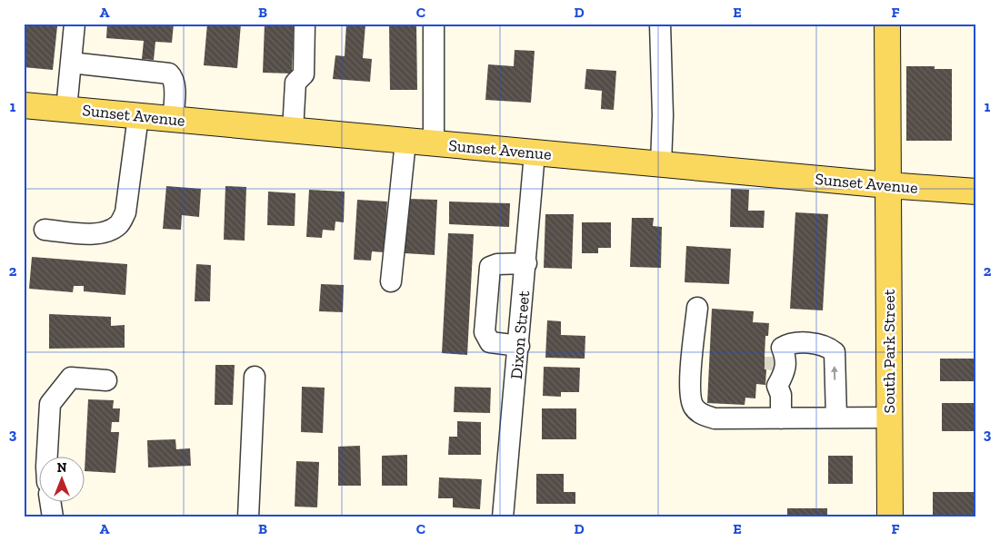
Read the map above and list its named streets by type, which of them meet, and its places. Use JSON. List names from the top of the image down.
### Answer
{
  "streets": {
    "main road": ["Sunset Avenue", "South Park Street"],
    "street": ["Dixon Street"]
  },
  "crossings": [
    ["Sunset Avenue", "Dixon Street"],
    ["Sunset Avenue", "South Park Street"]
  ],
  "north": "top",
  "grid": {
    "columns": [
      "A",
      "B",
      "C",
      "D",
      "E",
      "F"
    ],
    "rows": ["1", "2", "3"]
  }
}
